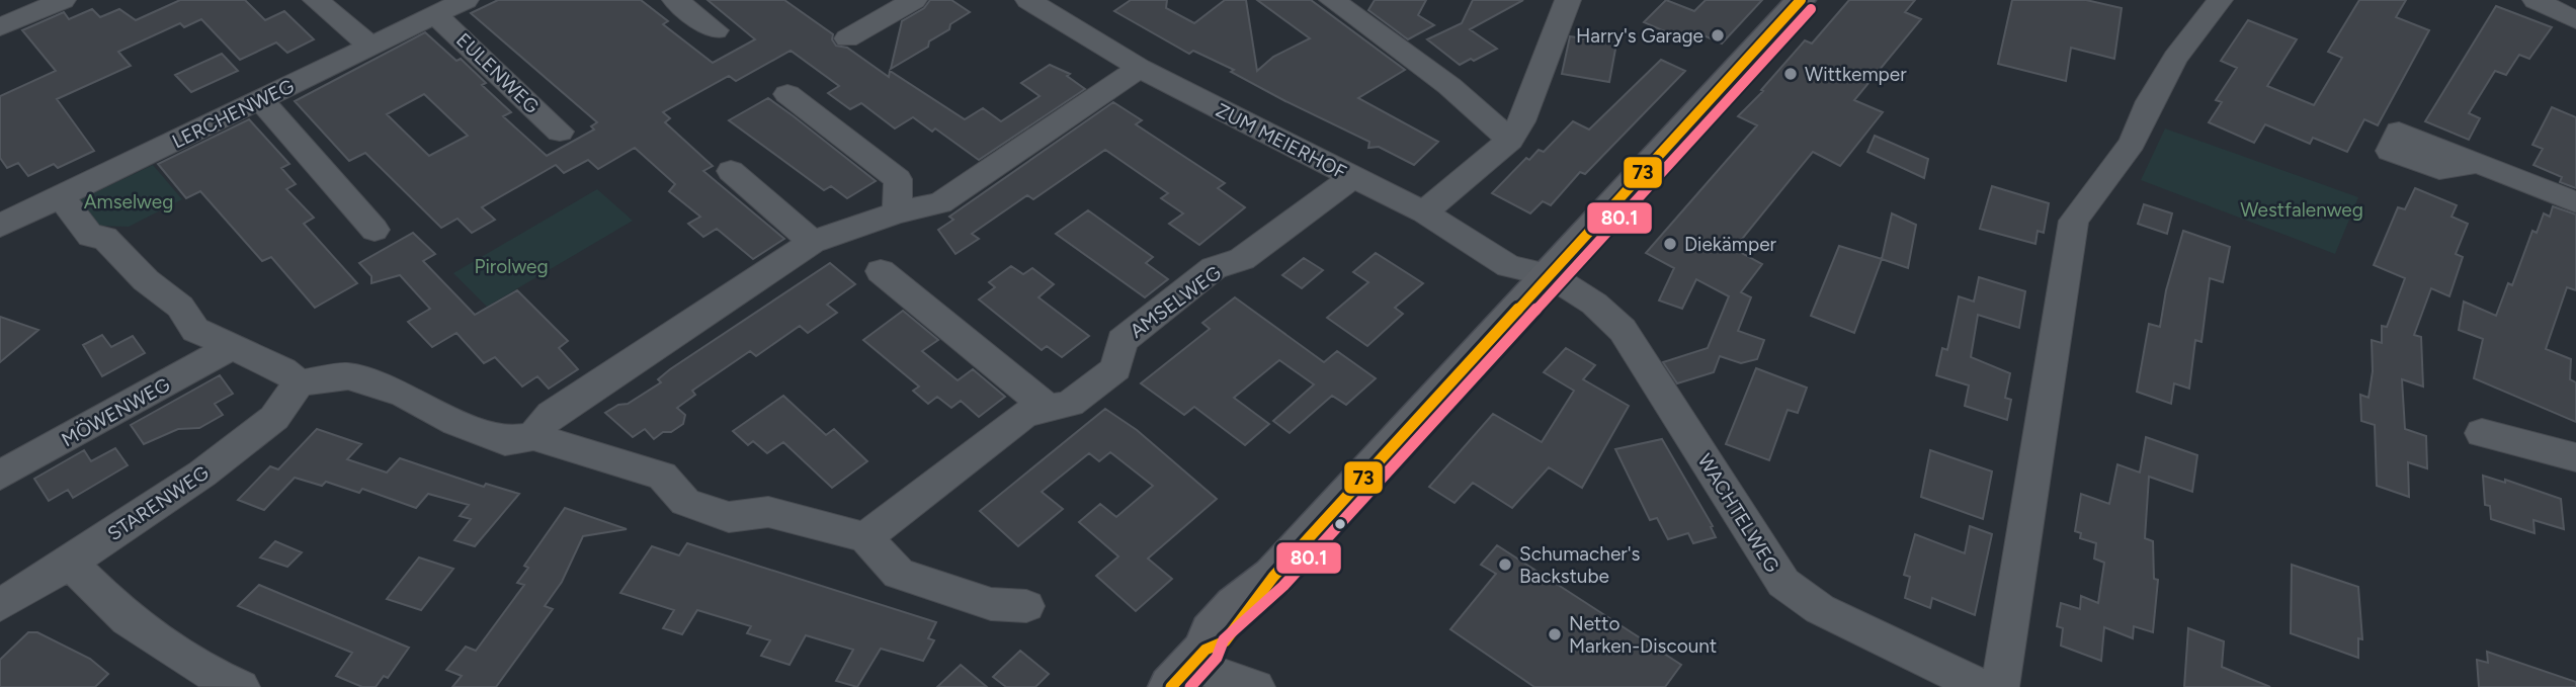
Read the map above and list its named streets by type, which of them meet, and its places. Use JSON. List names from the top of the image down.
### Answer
{
  "streets": {
    "street": [
      "EULENWEG",
      "LERCHENWEG",
      "ZUM MEIERHOF",
      "AMSELWEG",
      "MÖWENWEG",
      "STARENWEG",
      "WACHTELWEG"
    ]
  },
  "crossings": [
    ["EULENWEG", "LERCHENWEG"],
    ["ZUM MEIERHOF", "AMSELWEG"],
    ["ZUM MEIERHOF", "WACHTELWEG"]
  ],
  "parks": ["Amselweg", "Westfalenweg", "Pirolweg"],
  "places": [
    "Harry's Garage",
    "Wittkemper",
    "Diekämper",
    "Schumacher's Backstube",
    "Netto Marken-Discount"
  ],
  "lines": ["transit line 73", "transit line 80.1"]
}
